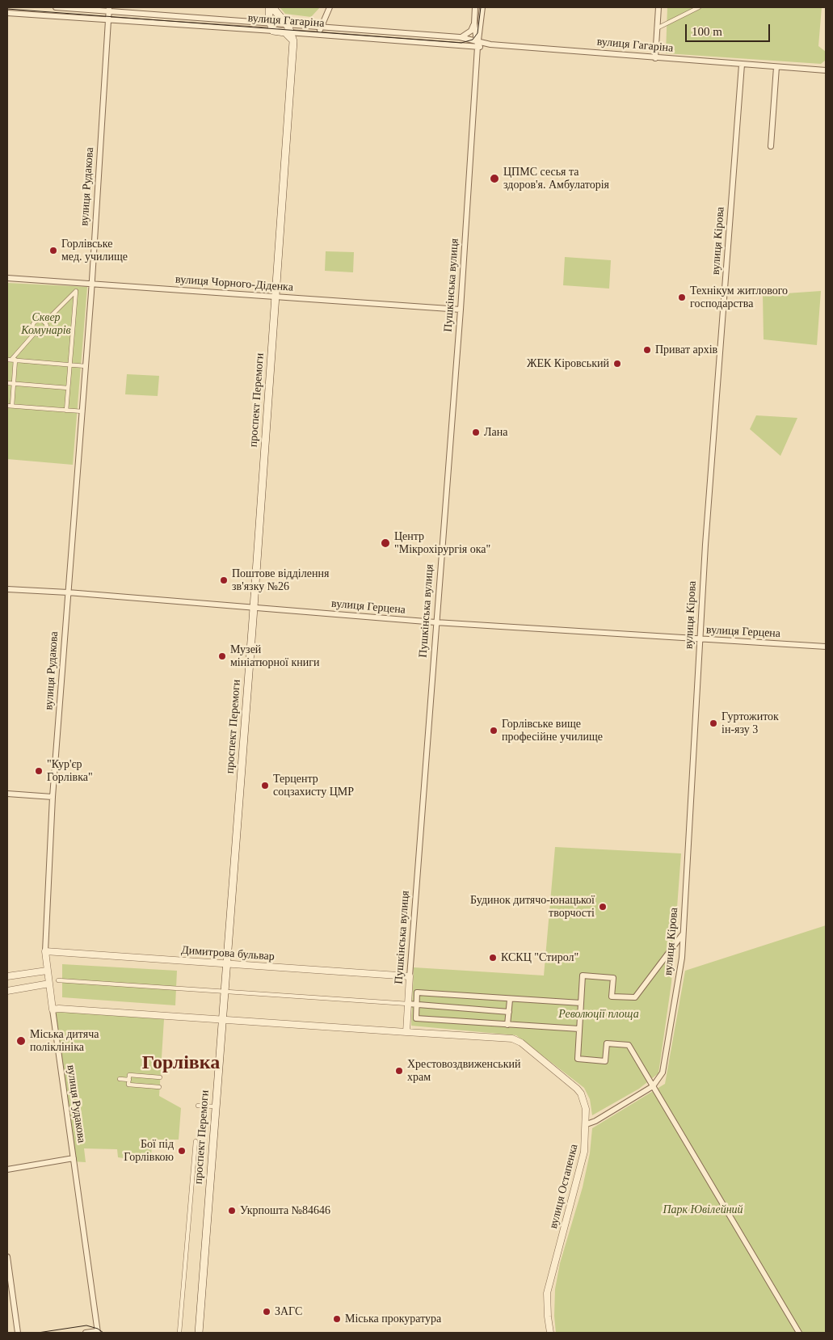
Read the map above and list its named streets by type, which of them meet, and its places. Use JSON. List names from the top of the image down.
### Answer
{
  "streets": {
    "main road": ["вулиця Гагаріна", "проспект Перемоги"],
    "street": [
      "вулиця Рудакова",
      "вулиця Кірова",
      "вулиця Чорного-Діденка",
      "Пушкінська вулиця",
      "вулиця Герцена",
      "Димитрова бульвар",
      "вулиця Остапенка"
    ]
  },
  "crossings": [
    ["вулиця Гагаріна", "вулиця Рудакова"],
    ["вулиця Гагаріна", "вулиця Кірова"],
    ["вулиця Гагаріна", "Пушкінська вулиця"],
    ["вулиця Гагаріна", "проспект Перемоги"],
    ["вулиця Рудакова", "вулиця Чорного-Діденка"],
    ["вулиця Рудакова", "вулиця Герцена"],
    ["вулиця Рудакова", "Димитрова бульвар"],
    ["вулиця Кірова", "вулиця Герцена"],
    ["вулиця Кірова", "вулиця Остапенка"],
    ["вулиця Чорного-Діденка", "Пушкінська вулиця"],
    ["вулиця Чорного-Діденка", "проспект Перемоги"],
    ["Пушкінська вулиця", "вулиця Герцена"],
    ["Пушкінська вулиця", "Димитрова бульвар"],
    ["Пушкінська вулиця", "вулиця Остапенка"],
    ["проспект Перемоги", "вулиця Герцена"],
    ["проспект Перемоги", "Димитрова бульвар"]
  ],
  "districts": ["Горлівка"],
  "parks": ["Сквер Комунарів", "Революції площа", "Парк Ювілейний"],
  "places": [
    "ЦПМС сесья та здоров'я. Амбулаторія",
    "Горлівське мед. училище",
    "Технікум житлового господарства",
    "Приват архів",
    "ЖЕК Кіровський",
    "Лана",
    "Центр \"Мікрохірургія ока\"",
    "Поштове відділення зв'язку №26",
    "Музей мініатюрної книги",
    "Гуртожиток ін-язу 3",
    "Горлівське вище професійне училище",
    "\"Кур'єр Горлівка\"",
    "Терцентр соцзахисту ЦМР",
    "Будинок дитячо-юнацької творчості",
    "КСКЦ \"Стирол\"",
    "Міська дитяча поліклініка",
    "Хрестовоздвиженський храм",
    "Бої під Горлівкою",
    "Укрпошта №84646",
    "ЗАГС",
    "Міська прокуратура"
  ],
  "scale_bar": "100 m"
}
